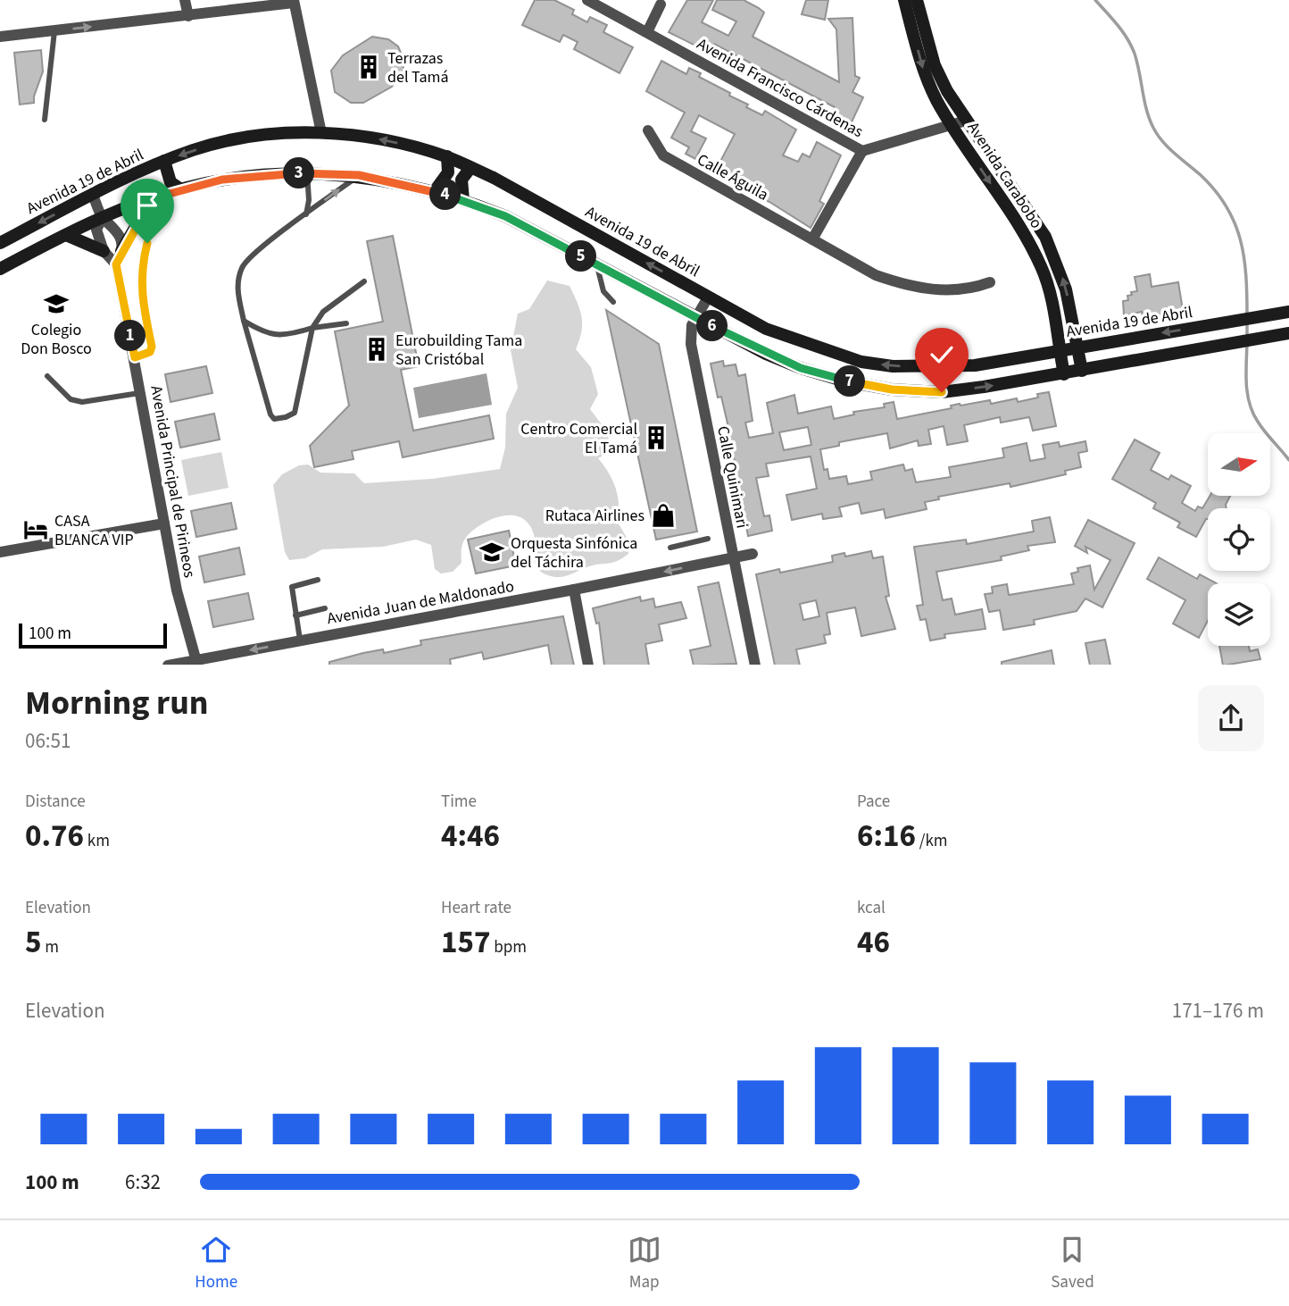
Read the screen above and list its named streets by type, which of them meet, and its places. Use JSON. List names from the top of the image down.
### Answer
{
  "streets": {
    "main road": ["Avenida Carabobo", "Avenida 19 de Abril"],
    "street": [
      "Avenida Francisco Cárdenas",
      "Calle Águila",
      "Calle Quinimari",
      "Avenida Principal de Pirineos",
      "Avenida Juan de Maldonado"
    ]
  },
  "crossings": [
    ["Avenida Francisco Cárdenas", "Avenida Carabobo"],
    ["Avenida Carabobo", "Avenida 19 de Abril"],
    ["Avenida 19 de Abril", "Calle Quinimari"],
    ["Calle Quinimari", "Avenida Juan de Maldonado"],
    ["Avenida Principal de Pirineos", "Avenida Juan de Maldonado"]
  ],
  "one_way": ["Avenida Juan de Maldonado"],
  "places": {
    "building": ["Terrazas del Tamá", "Eurobuilding Tama San Cristóbal", "Centro Comercial El Tamá"],
    "school or university": ["Colegio Don Bosco", "Orquesta Sinfónica del Táchira"],
    "shop": ["Rutaca Airlines"],
    "hotel": ["CASA BLANCA VIP"]
  },
  "scale_bar": "100 m",
  "north": "right",
  "page": {
    "pins": [
      "3",
      "4",
      "5",
      "6",
      "1",
      "7"
    ],
    "scale": "100 m",
    "heading": ["Morning run", "06:51"],
    "stats": [
      ["Distance", "0.76 km"],
      ["Time", "4:46"],
      ["Pace", "6:16 /km"],
      ["Elevation", "5 m"],
      ["Heart rate", "157 bpm"],
      ["kcal", "46"]
    ],
    "chart": ["Elevation", "171–176 m"],
    "list": [
      {
        "name": "100 m",
        "note": "6:32"
      }
    ],
    "tabs": ["Home", "Map", "Saved"]
  }
}
